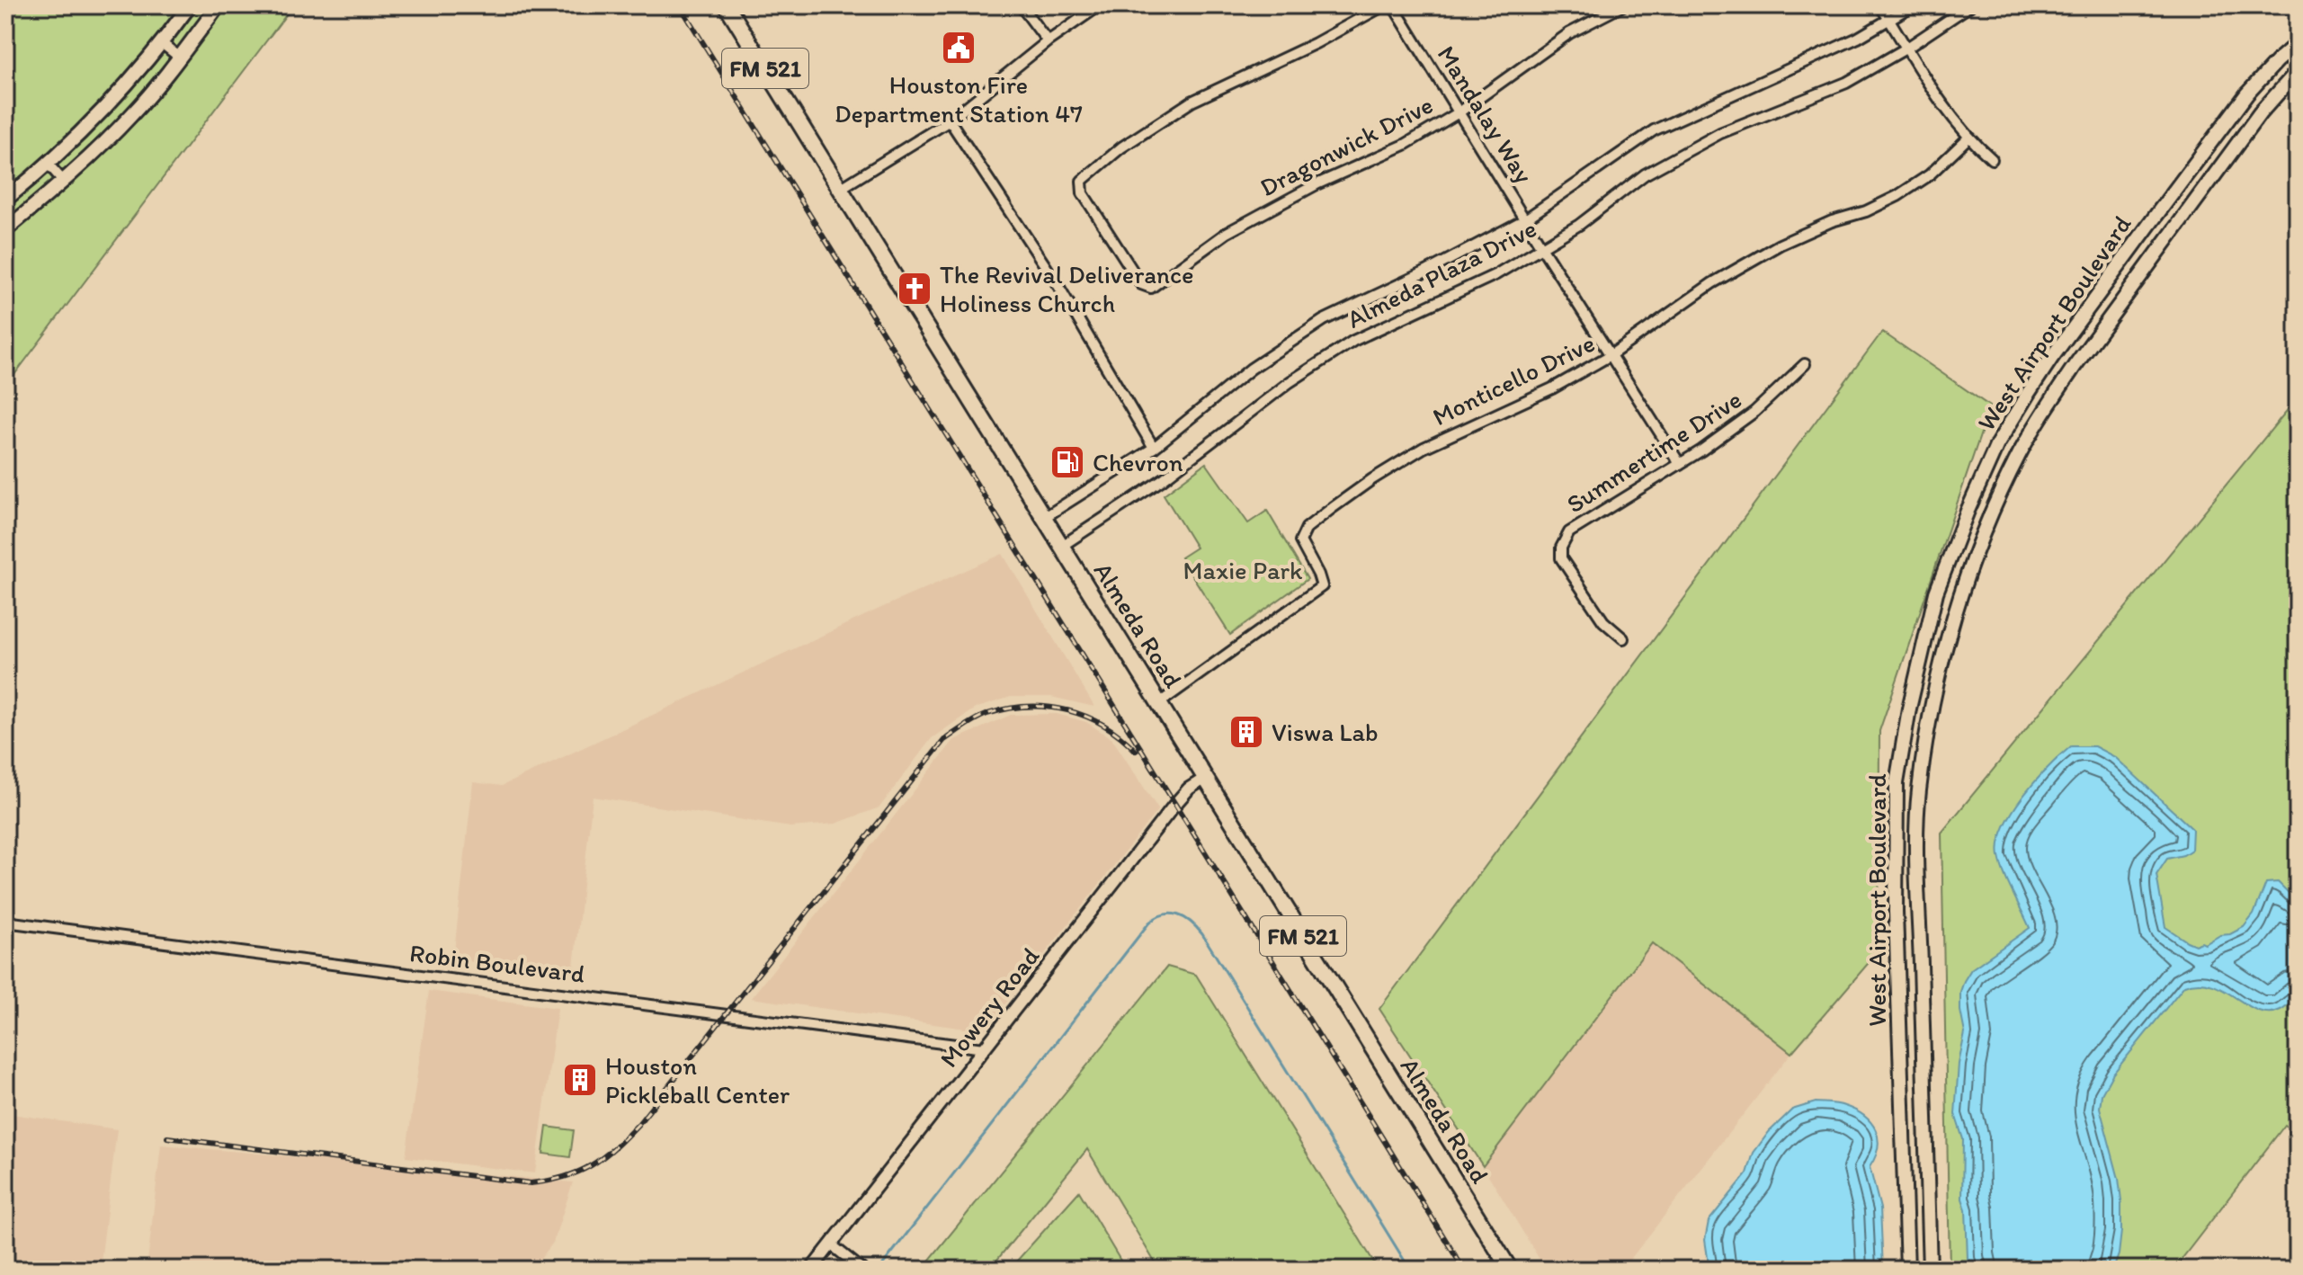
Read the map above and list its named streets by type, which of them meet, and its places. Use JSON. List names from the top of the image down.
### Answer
{
  "streets": {
    "main road": ["FM 521", "West Airport Boulevard", "Almeda Road"],
    "street": [
      "Mandalay Way",
      "Dragonwick Drive",
      "Almeda Plaza Drive",
      "Monticello Drive",
      "Summertime Drive",
      "Robin Boulevard",
      "Mowery Road"
    ]
  },
  "crossings": [
    ["Mandalay Way", "Dragonwick Drive"],
    ["Mandalay Way", "Almeda Plaza Drive"],
    ["Mandalay Way", "Monticello Drive"],
    ["Mandalay Way", "Summertime Drive"],
    ["Almeda Plaza Drive", "Almeda Road"],
    ["Monticello Drive", "Almeda Road"],
    ["Almeda Road", "Mowery Road"],
    ["Robin Boulevard", "Mowery Road"]
  ],
  "parks": ["Maxie Park"],
  "places": {
    "public building": ["Houston Fire Department Station 47"],
    "church": ["The Revival Deliverance Holiness Church"],
    "fuel station": ["Chevron"],
    "building": ["Viswa Lab", "Houston Pickleball Center"]
  }
}
